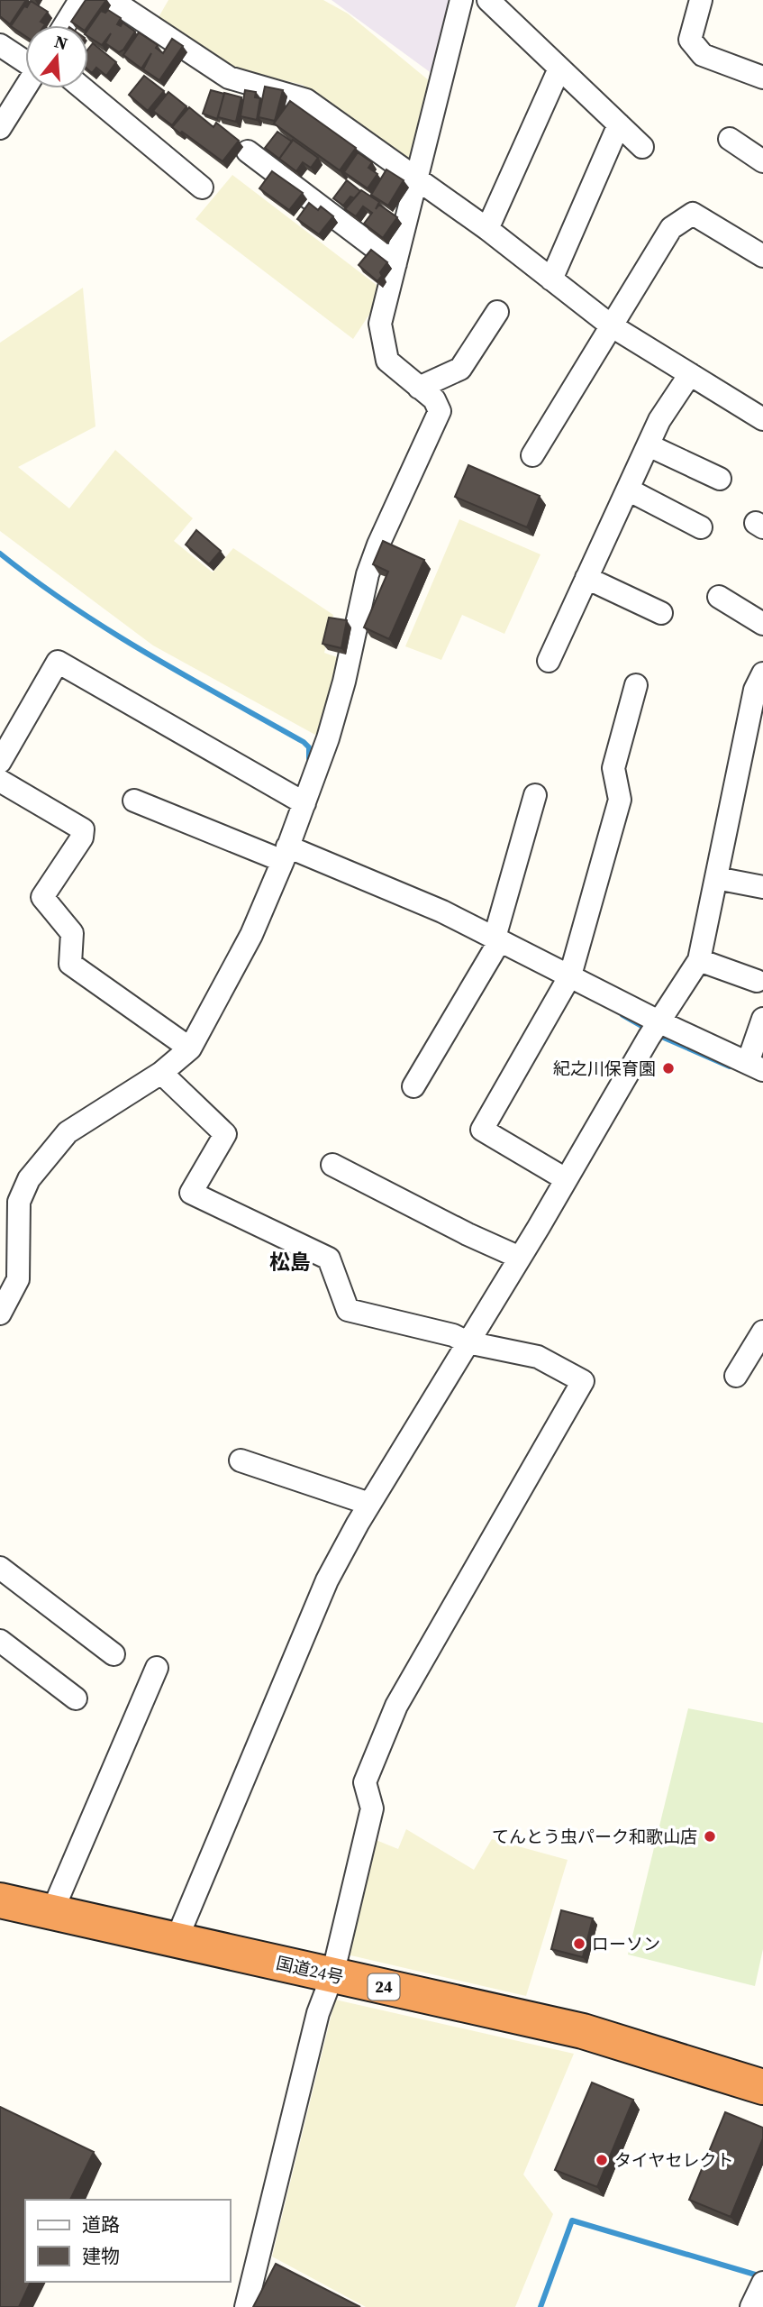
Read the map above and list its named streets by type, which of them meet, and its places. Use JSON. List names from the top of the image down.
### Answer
{
  "streets": {
    "highway": ["国道24号", "24"]
  },
  "districts": ["松島"],
  "places": [
    "紀之川保育園",
    "てんとう虫パーク和歌山店",
    "ローソン",
    "タイヤセレクト"
  ],
  "legend": ["道路", "建物"],
  "north": "top"
}
